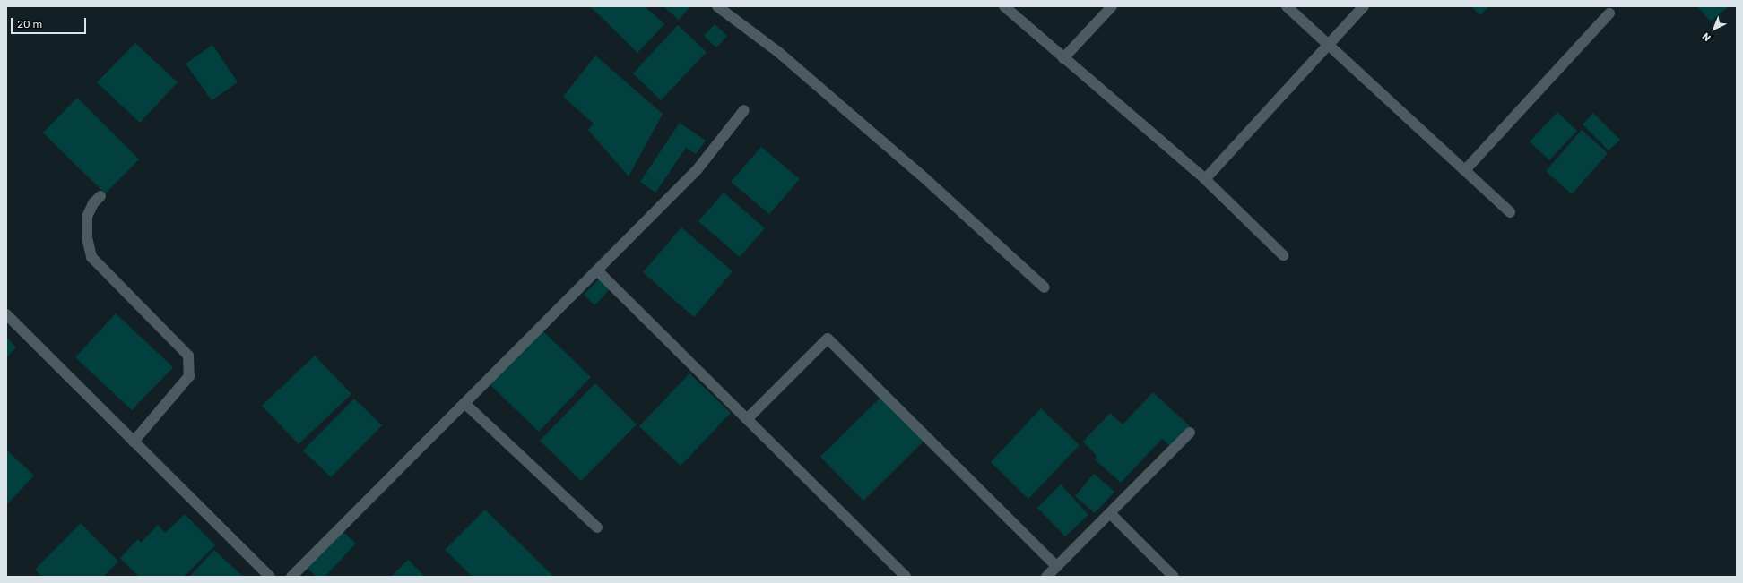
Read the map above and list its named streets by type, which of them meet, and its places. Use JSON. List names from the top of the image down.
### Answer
{
  "scale_bar": "20 m",
  "north": "bottom left"
}
